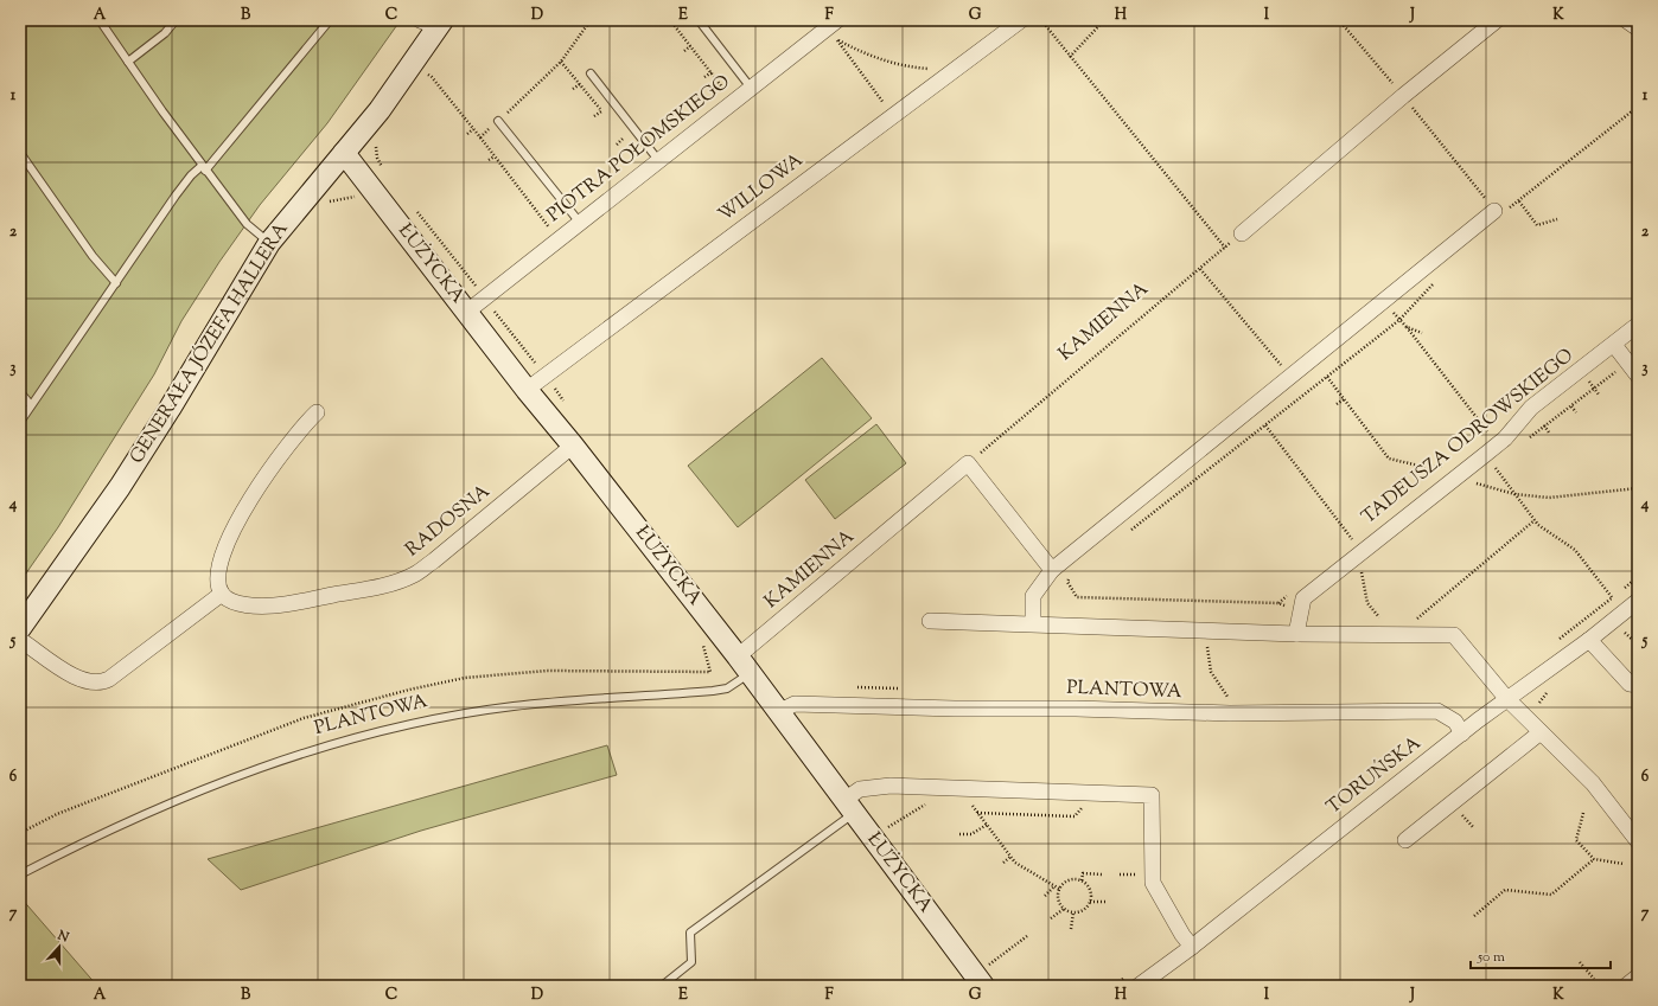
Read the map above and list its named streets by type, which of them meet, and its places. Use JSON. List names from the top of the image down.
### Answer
{
  "streets": {
    "street": [
      "PIOTRA POŁOMSKIEGO",
      "WILLOWA",
      "ŁUŻYCKA",
      "KAMIENNA",
      "GENERAŁA JÓZEFA HALLERA",
      "TADEUSZA ODROWSKIEGO",
      "RADOSNA",
      "PLANTOWA",
      "TORUŃSKA"
    ]
  },
  "crossings": [
    ["PIOTRA POŁOMSKIEGO", "ŁUŻYCKA"],
    ["WILLOWA", "ŁUŻYCKA"],
    ["ŁUŻYCKA", "KAMIENNA"],
    ["ŁUŻYCKA", "GENERAŁA JÓZEFA HALLERA"],
    ["ŁUŻYCKA", "RADOSNA"],
    ["ŁUŻYCKA", "PLANTOWA"],
    ["PLANTOWA", "TORUŃSKA"]
  ],
  "scale_bar": "50 m",
  "north": "top",
  "grid": {
    "columns": [
      "A",
      "B",
      "C",
      "D",
      "E",
      "F",
      "G",
      "H",
      "I",
      "J",
      "K"
    ],
    "rows": [
      "1",
      "2",
      "3",
      "4",
      "5",
      "6",
      "7"
    ]
  }
}
